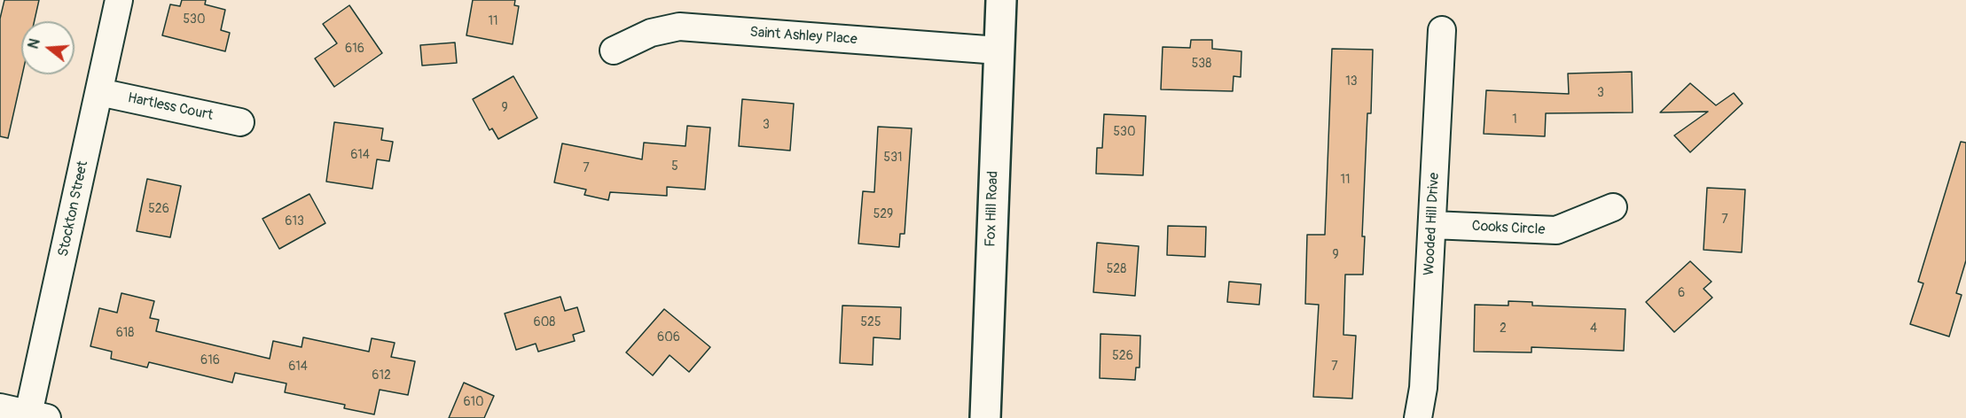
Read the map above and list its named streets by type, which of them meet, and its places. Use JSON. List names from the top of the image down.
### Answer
{
  "streets": {
    "main road": ["Fox Hill Road"],
    "street": [
      "Saint Ashley Place",
      "Hartless Court",
      "Stockton Street",
      "Wooded Hill Drive",
      "Cooks Circle"
    ]
  },
  "crossings": [
    ["Saint Ashley Place", "Fox Hill Road"],
    ["Hartless Court", "Stockton Street"],
    ["Wooded Hill Drive", "Cooks Circle"]
  ],
  "house_numbers": [
    "530",
    "11",
    "616",
    "538",
    "13",
    "3",
    "9",
    "1",
    "3",
    "530",
    "614",
    "531",
    "5",
    "7",
    "11",
    "526",
    "529",
    "7",
    "613",
    "9",
    "528",
    "6",
    "608",
    "525",
    "2",
    "4",
    "618",
    "606",
    "526",
    "616",
    "614",
    "7",
    "612",
    "610"
  ],
  "north": "left"
}
